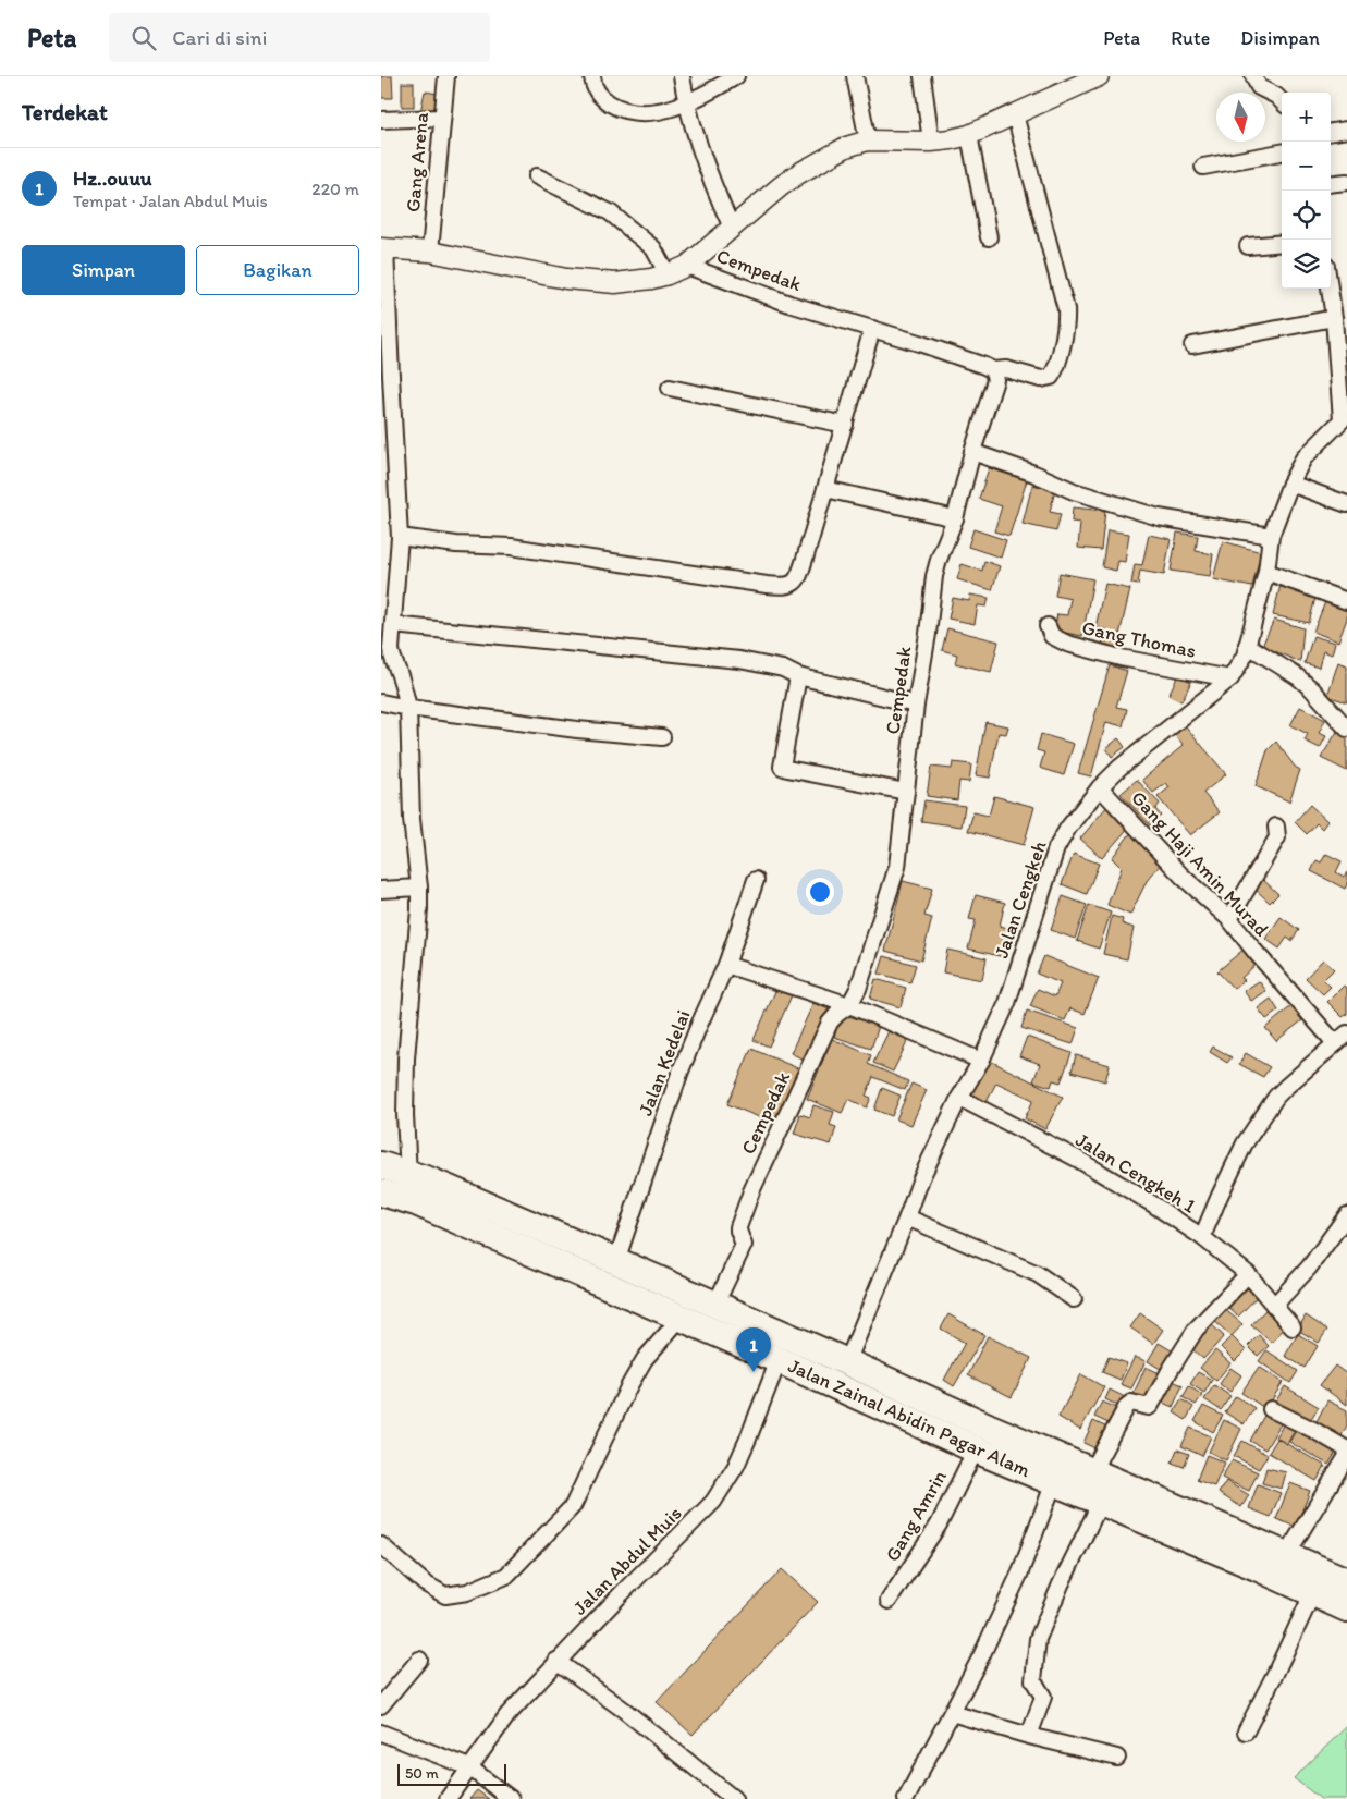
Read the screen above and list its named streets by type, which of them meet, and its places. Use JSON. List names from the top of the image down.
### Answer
{
  "streets": {
    "highway": ["Jalan Zainal Abidin Pagar Alam"],
    "street": [
      "Gang Arena",
      "Cempedak",
      "Gang Thomas",
      "Gang Haji Amin Murad",
      "Jalan Cengkeh",
      "Jalan Kedelai",
      "Jalan Cengkeh 1",
      "Gang Amrin",
      "Jalan Abdul Muis"
    ]
  },
  "crossings": [
    ["Cempedak", "Jalan Zainal Abidin Pagar Alam"],
    ["Gang Thomas", "Jalan Cengkeh"],
    ["Gang Haji Amin Murad", "Jalan Cengkeh"],
    ["Jalan Cengkeh", "Jalan Cengkeh 1"],
    ["Jalan Cengkeh", "Jalan Zainal Abidin Pagar Alam"],
    ["Jalan Kedelai", "Jalan Zainal Abidin Pagar Alam"],
    ["Jalan Zainal Abidin Pagar Alam", "Gang Amrin"],
    ["Jalan Zainal Abidin Pagar Alam", "Jalan Abdul Muis"]
  ],
  "scale_bar": "50 m",
  "north": "bottom",
  "page": {
    "header": "Peta",
    "search": "Cari di sini",
    "nav": ["Peta", "Rute", "Disimpan"],
    "heading": "Terdekat",
    "map_buttons": ["+", "−"],
    "list": [
      {
        "mark": "1",
        "name": "Hz..ouuu",
        "note": "Tempat · Jalan Abdul Muis",
        "value": "220 m"
      }
    ],
    "buttons": ["Simpan", "Bagikan"],
    "pins": "1",
    "scale": "50 m"
  }
}
